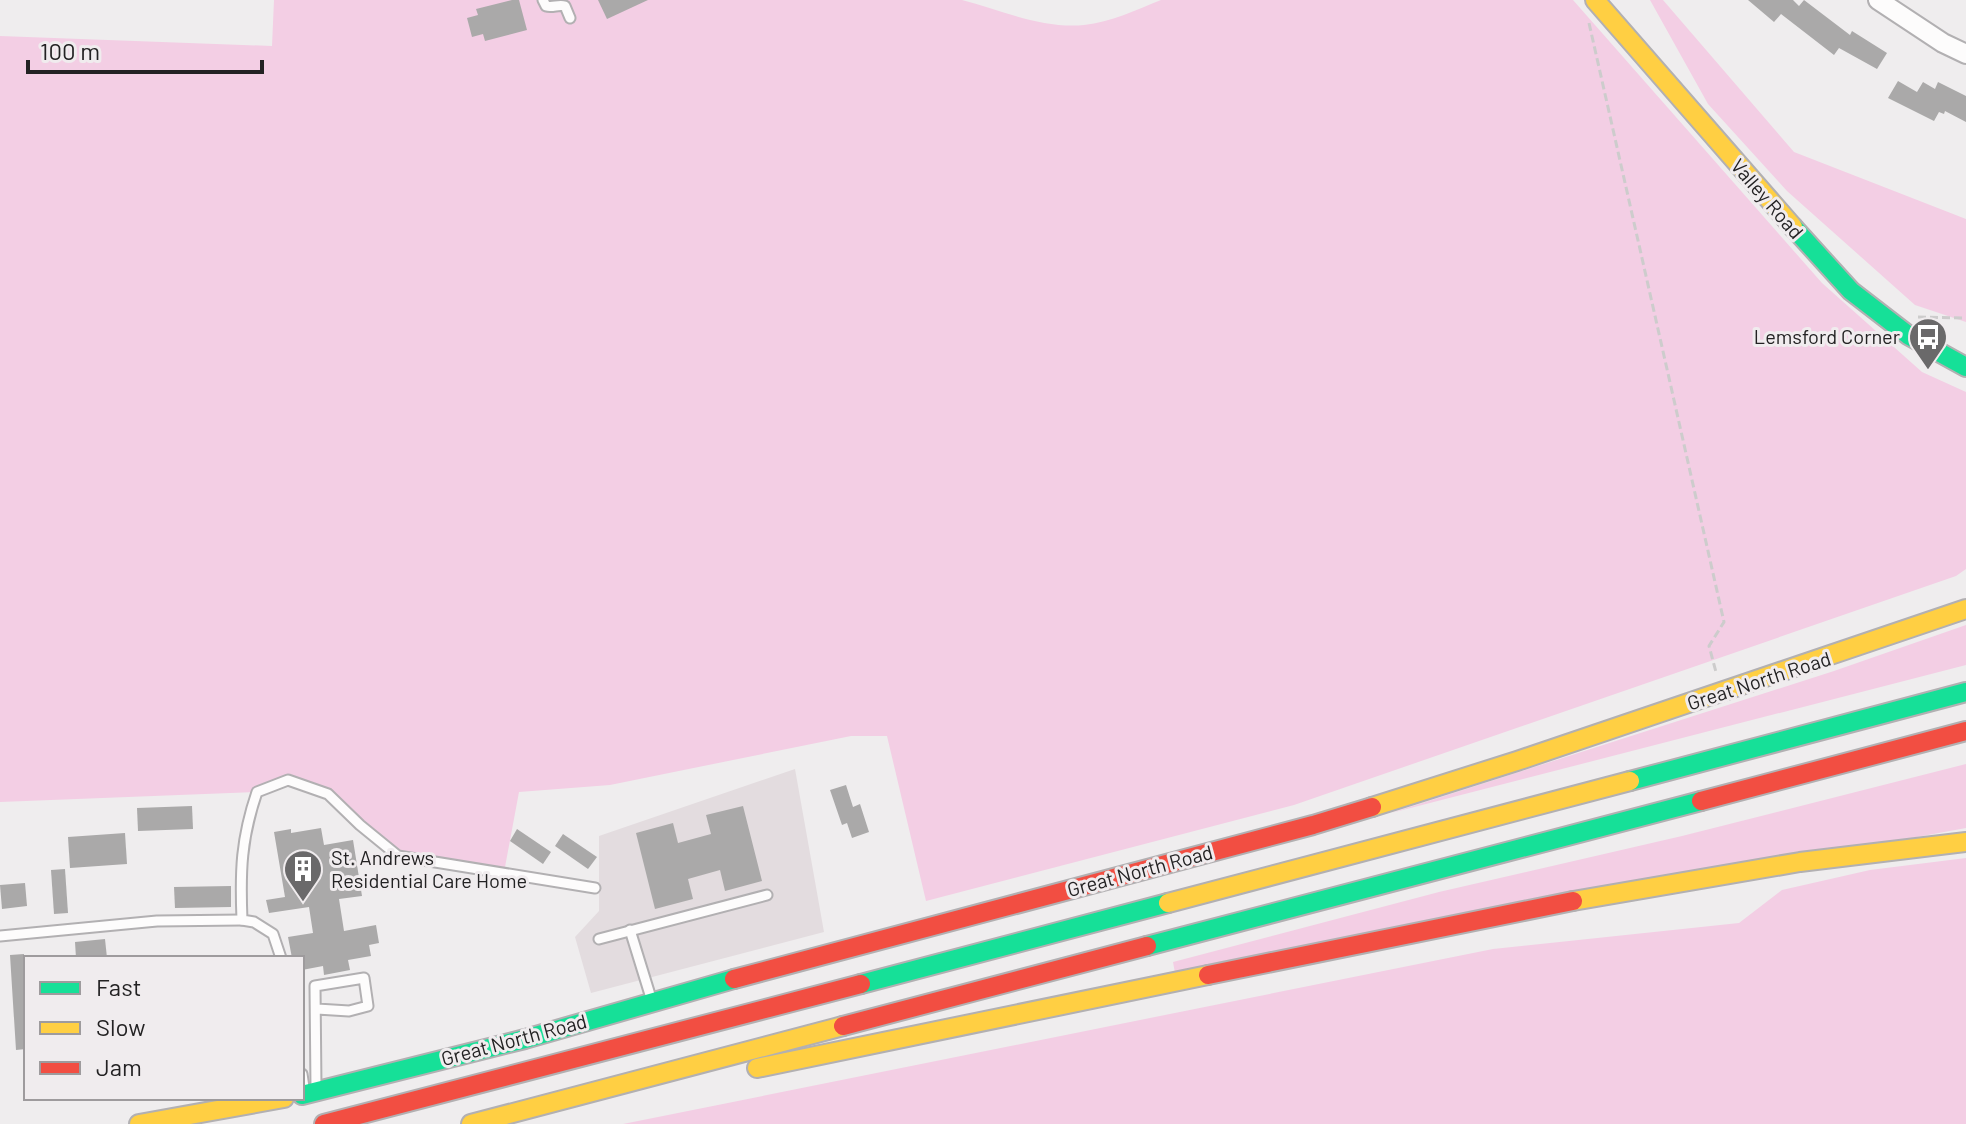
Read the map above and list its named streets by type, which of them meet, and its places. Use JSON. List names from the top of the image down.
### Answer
{
  "streets": {
    "main road": ["Valley Road", "Great North Road"]
  },
  "places": {
    "bus stop": ["Lemsford Corner"],
    "building": ["St. Andrews Residential Care Home"]
  },
  "legend": ["Fast", "Slow", "Jam"],
  "scale_bar": "100 m"
}
